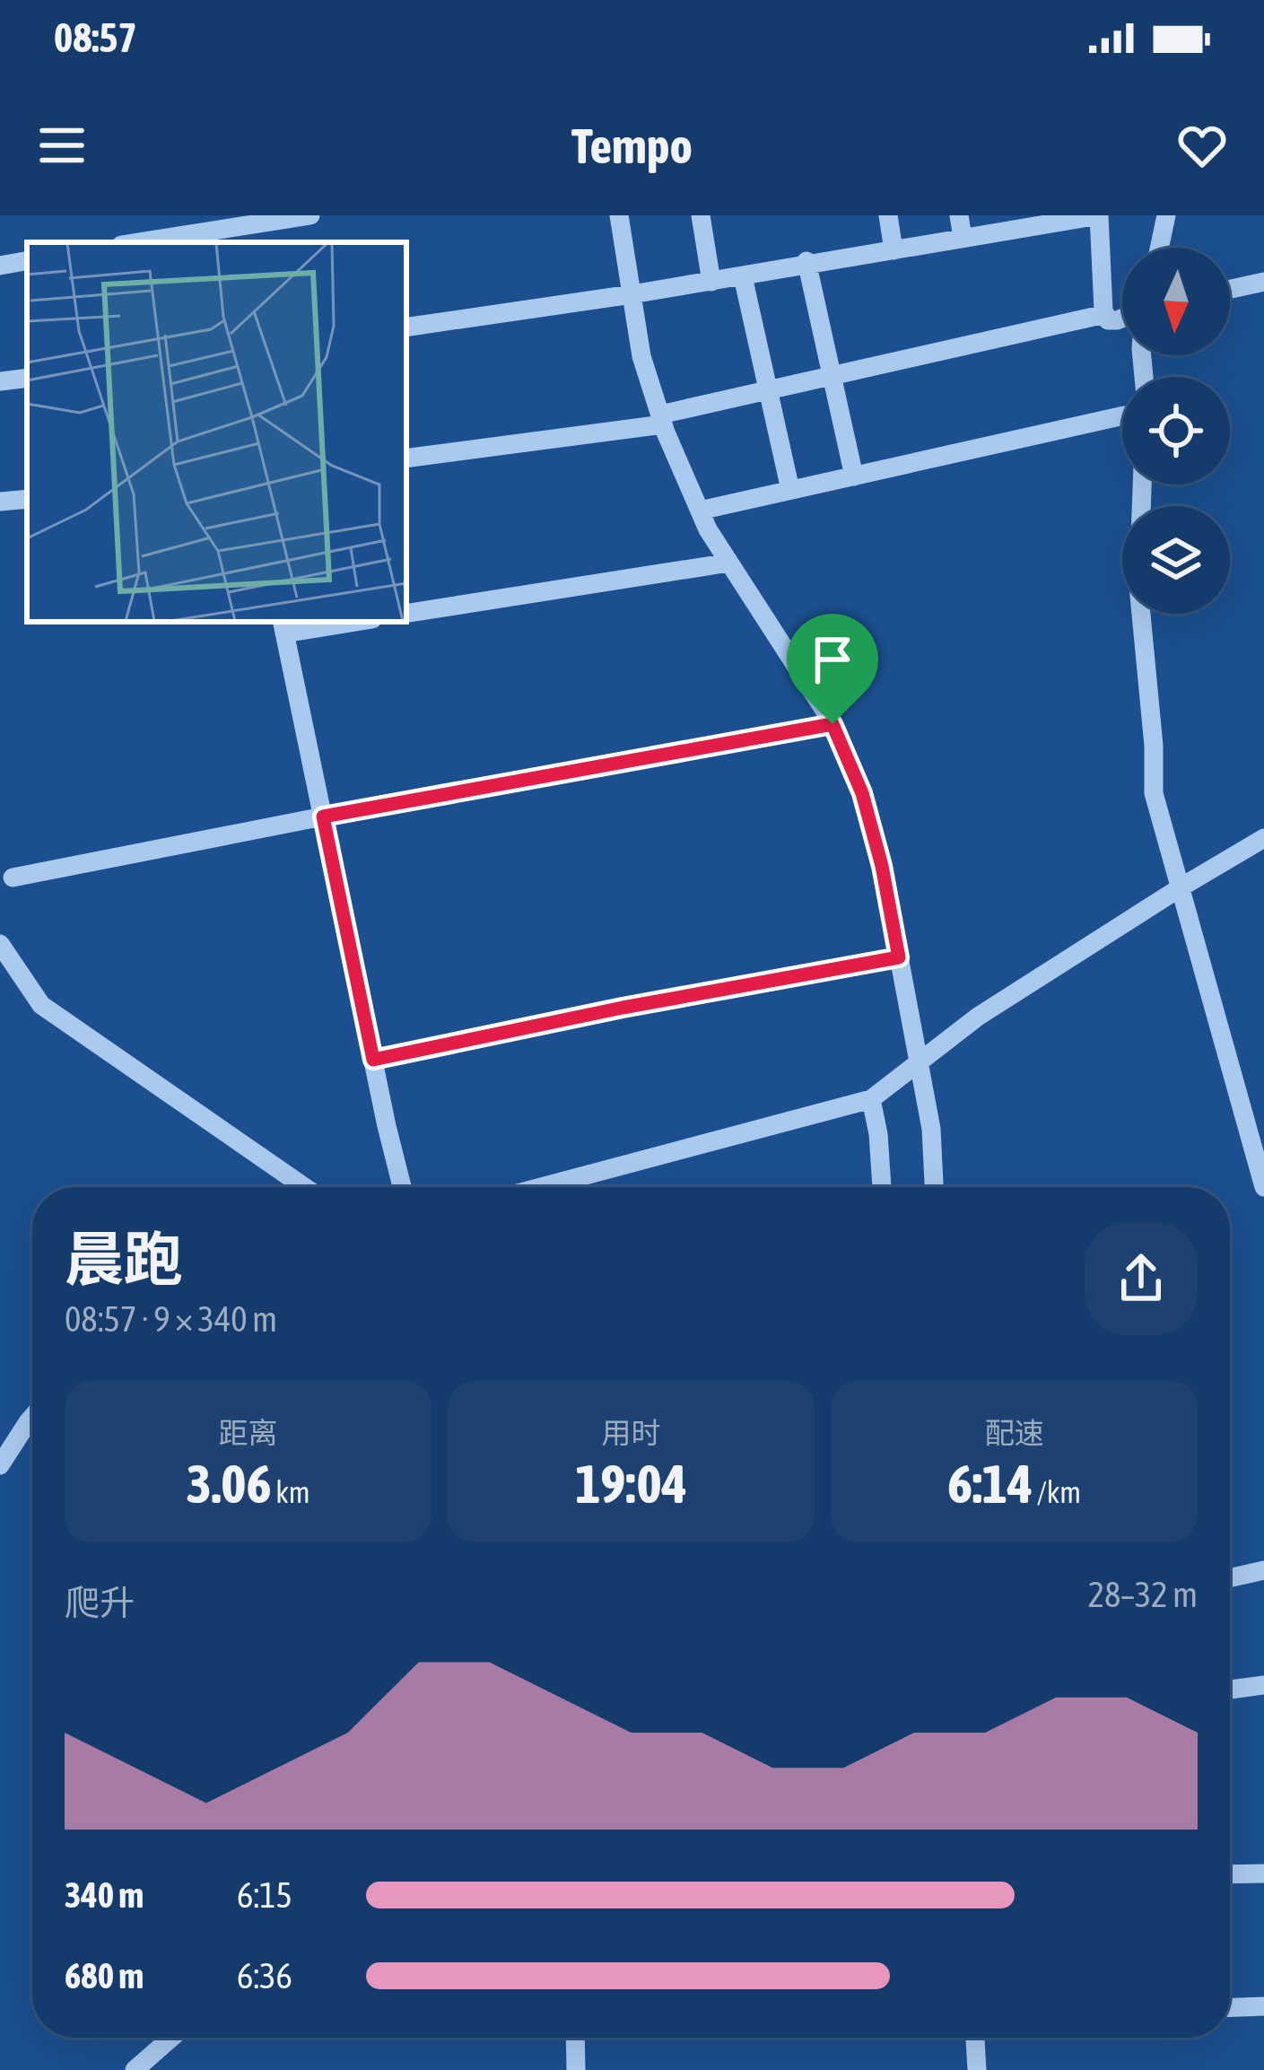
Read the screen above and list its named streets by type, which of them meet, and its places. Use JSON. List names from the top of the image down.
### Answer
{
  "north": "bottom",
  "page": {
    "status": "08:57",
    "header": "Tempo",
    "heading": ["晨跑", "08:57 · 9 × 340 m"],
    "stats": [
      ["距离", "3.06 km"],
      ["用时", "19:04"],
      ["配速", "6:14 /km"]
    ],
    "chart": ["爬升", "28–32 m"],
    "list": [
      {
        "name": "340 m",
        "note": "6:15"
      },
      {
        "name": "680 m",
        "note": "6:36"
      }
    ]
  }
}
